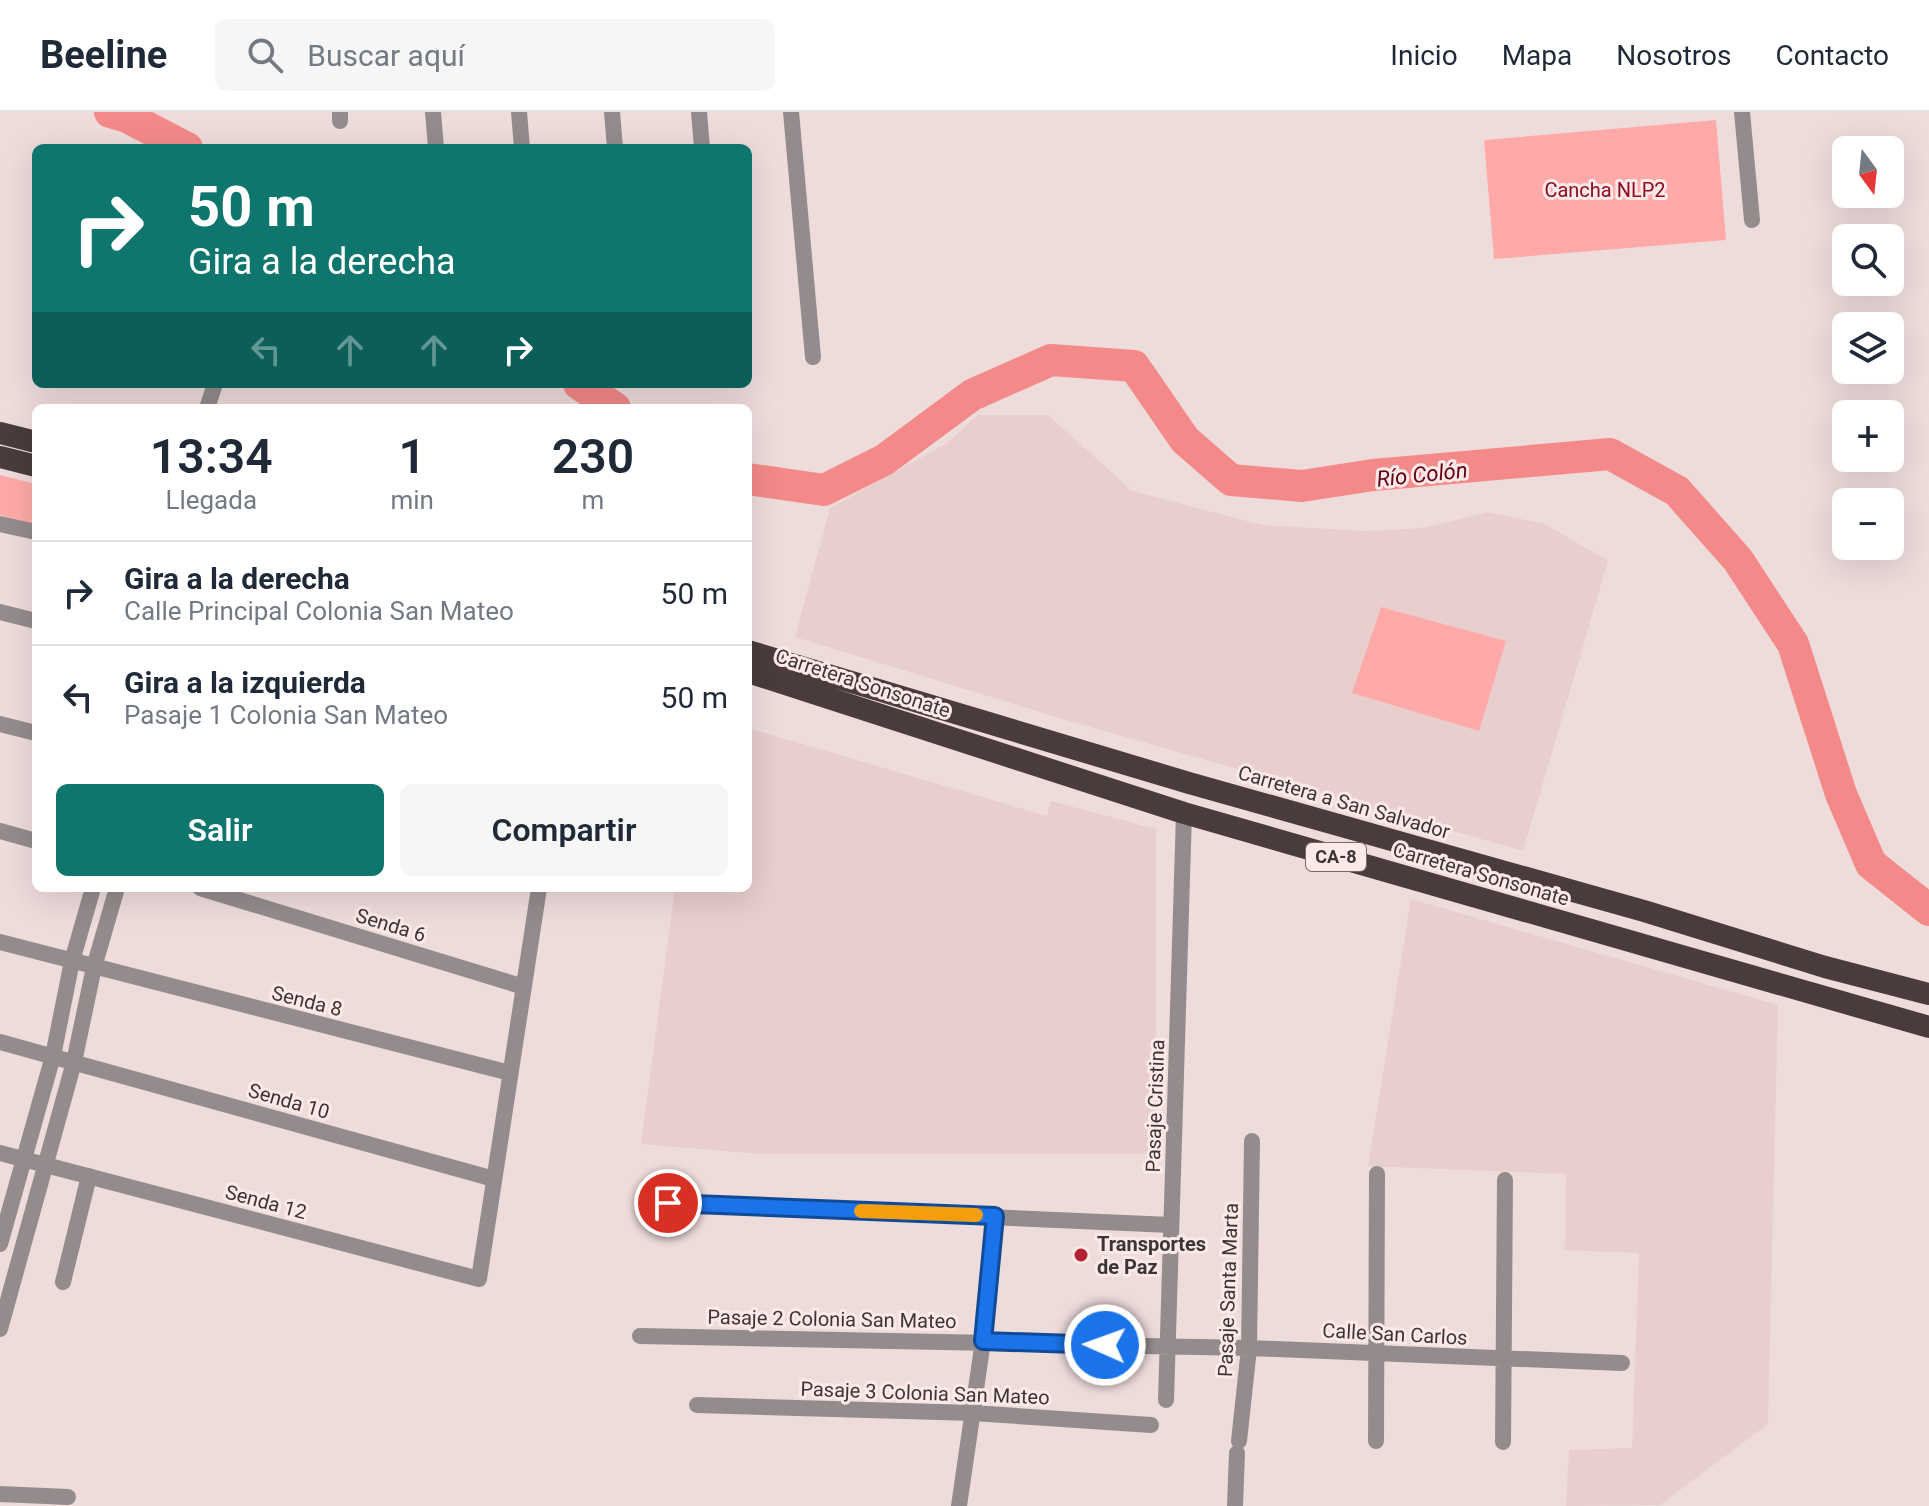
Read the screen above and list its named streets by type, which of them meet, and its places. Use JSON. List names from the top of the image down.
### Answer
{
  "streets": {
    "highway": ["Carretera Sonsonate", "Carretera a San Salvador", "CA-8"],
    "street": [
      "Senda 6",
      "Senda 8",
      "Senda 10",
      "Pasaje Cristina",
      "Senda 12",
      "Pasaje Santa Marta",
      "Pasaje 2 Colonia San Mateo",
      "Calle San Carlos",
      "Pasaje 3 Colonia San Mateo"
    ]
  },
  "crossings": [
    ["Carretera Sonsonate", "Pasaje Cristina"],
    ["Senda 10", "Senda 12"],
    ["Pasaje Cristina", "Pasaje 2 Colonia San Mateo"],
    ["Pasaje Cristina", "Calle San Carlos"],
    ["Pasaje Santa Marta", "Calle San Carlos"],
    ["Pasaje 2 Colonia San Mateo", "Calle San Carlos"]
  ],
  "water": ["Río Colón"],
  "parks": ["Cancha NLP2"],
  "places": ["Transportes de Paz"],
  "north": "bottom",
  "page": {
    "header": "Beeline",
    "search": "Buscar aquí",
    "nav": [
      "Inicio",
      "Mapa",
      "Nosotros",
      "Contacto"
    ],
    "map_buttons": ["+", "−"],
    "turn": ["50 m", "Gira a la derecha"],
    "eta": [
      "13:34",
      "Llegada",
      "1",
      "min",
      "230",
      "m"
    ],
    "list": [
      {
        "name": "Gira a la derecha",
        "note": "Calle Principal Colonia San Mateo",
        "value": "50 m"
      },
      {
        "name": "Gira a la izquierda",
        "note": "Pasaje 1 Colonia San Mateo",
        "value": "50 m"
      }
    ],
    "buttons": ["Salir", "Compartir"]
  }
}
